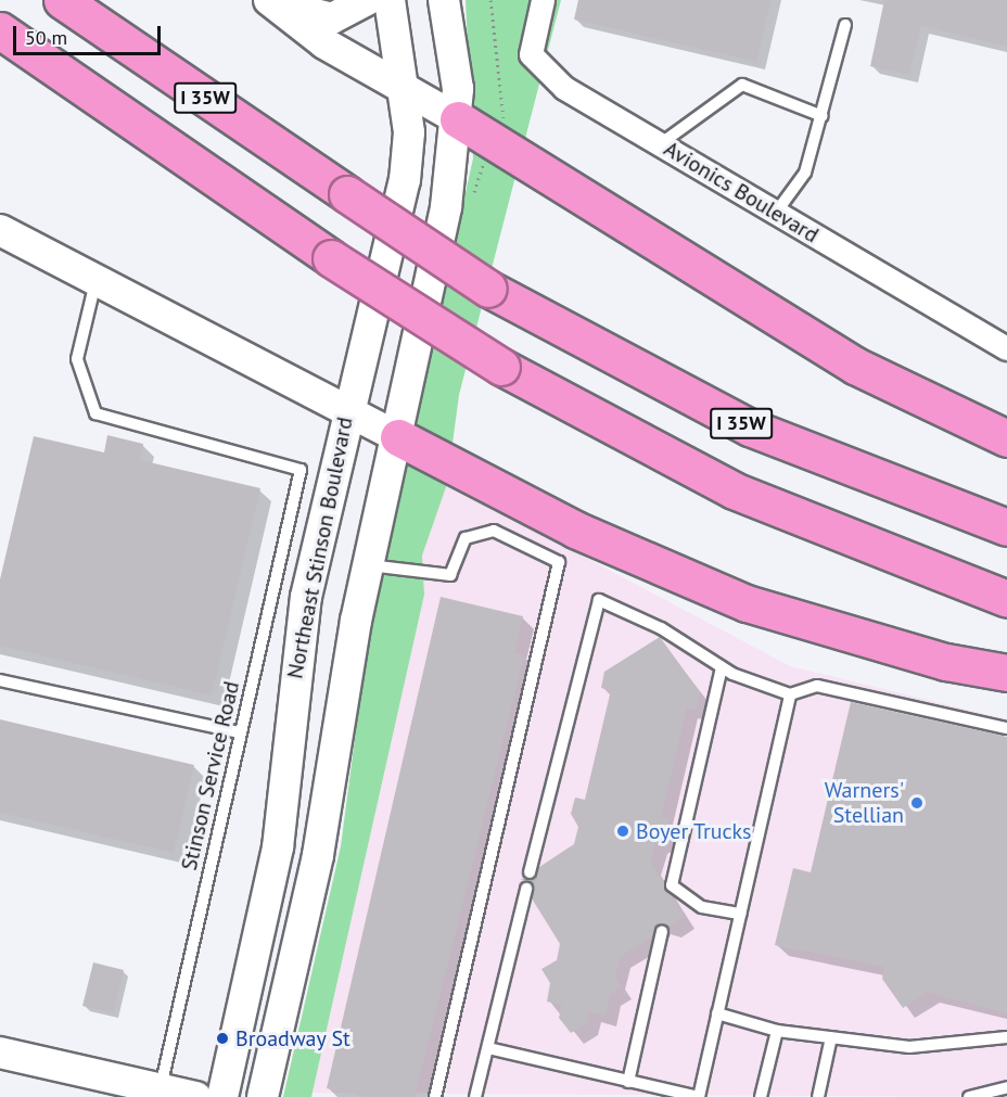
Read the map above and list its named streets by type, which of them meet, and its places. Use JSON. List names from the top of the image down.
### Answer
{
  "streets": {
    "highway": ["I 35W"],
    "main road": ["Northeast Stinson Boulevard"],
    "street": ["Avionics Boulevard"],
    "lane": ["Stinson Service Road"]
  },
  "places": ["Warners' Stellian", "Boyer Trucks", "Broadway St"],
  "scale_bar": "50 m"
}
